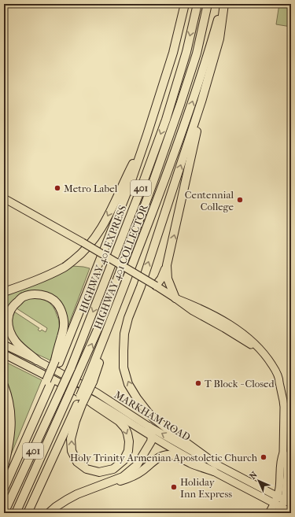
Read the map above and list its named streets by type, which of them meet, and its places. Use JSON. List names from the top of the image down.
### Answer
{
  "streets": {
    "highway": ["401", "HIGHWAY 401 EXPRESS", "HIGHWAY 401 COLLECTOR"],
    "main road": ["MARKHAM ROAD"]
  },
  "crossings": [
    ["401", "HIGHWAY 401 COLLECTOR"]
  ],
  "places": [
    "Metro Label",
    "Centennial College",
    "T Block - Closed",
    "Holy Trinity Armenian Apostoletic Church",
    "Holiday Inn Express"
  ],
  "north": "top left"
}
